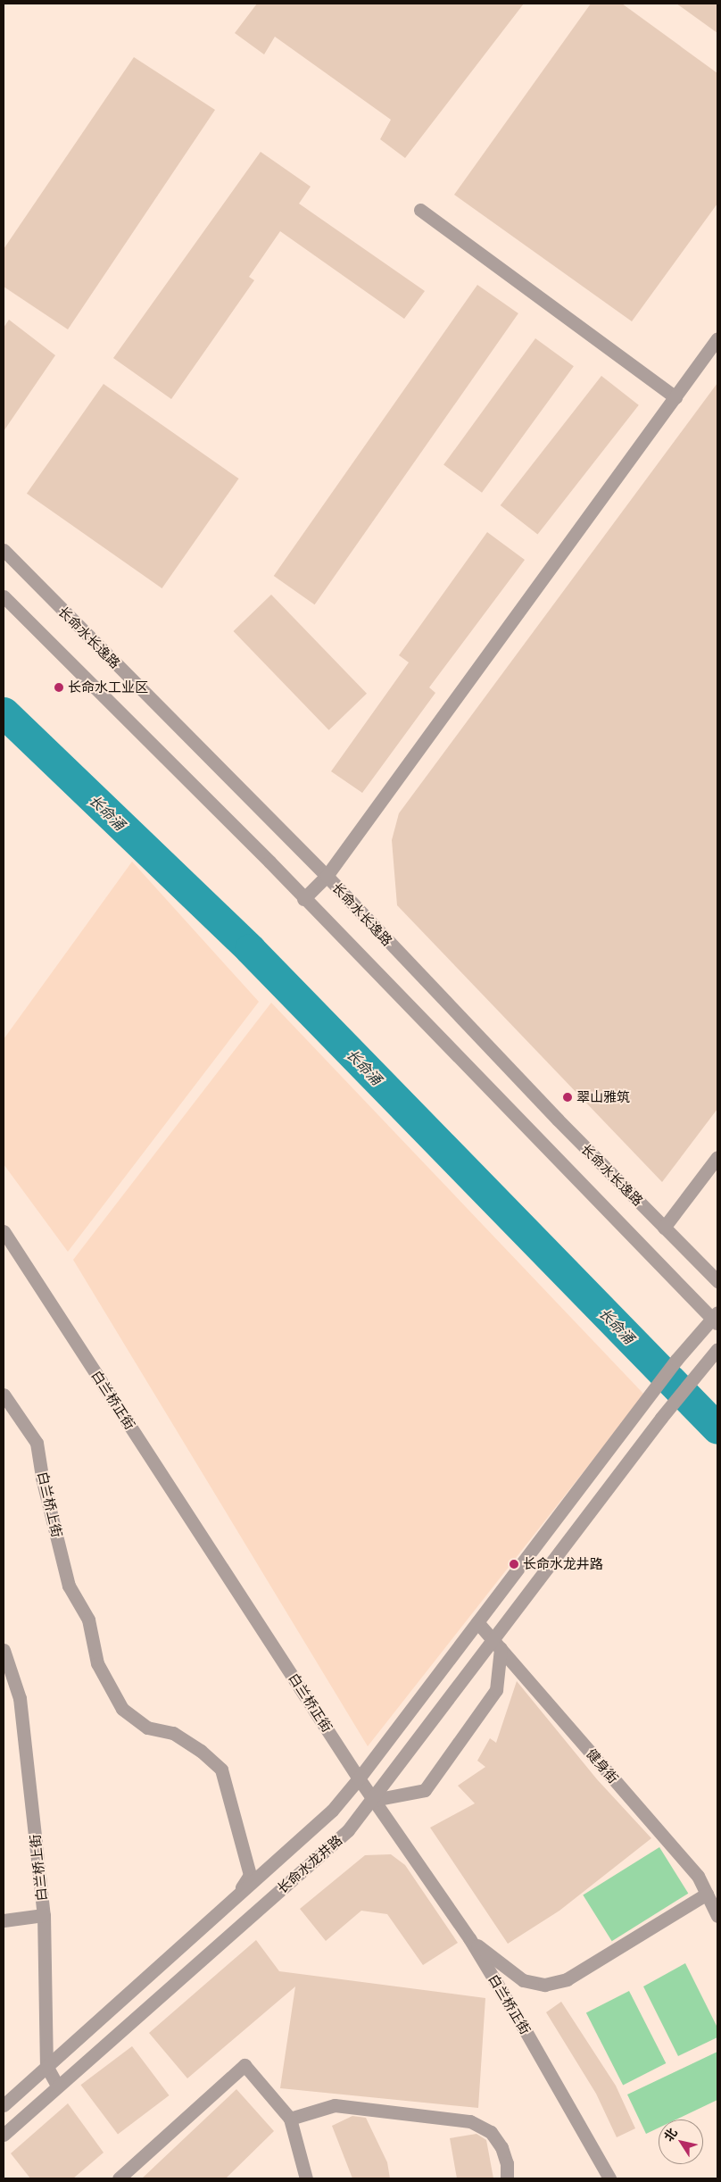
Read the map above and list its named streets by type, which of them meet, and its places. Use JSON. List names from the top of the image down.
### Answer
{
  "streets": {
    "street": [
      "长命水长逸路",
      "白兰桥正街",
      "白兰桥上街",
      "健身街",
      "长命水龙井路"
    ]
  },
  "crossings": [
    ["长命水长逸路", "长命水龙井路"],
    ["白兰桥正街", "长命水龙井路"],
    ["白兰桥上街", "长命水龙井路"],
    ["健身街", "长命水龙井路"]
  ],
  "water": ["长命涌"],
  "places": ["长命水工业区", "翠山雅筑", "长命水龙井路"],
  "north": "top left"
}
